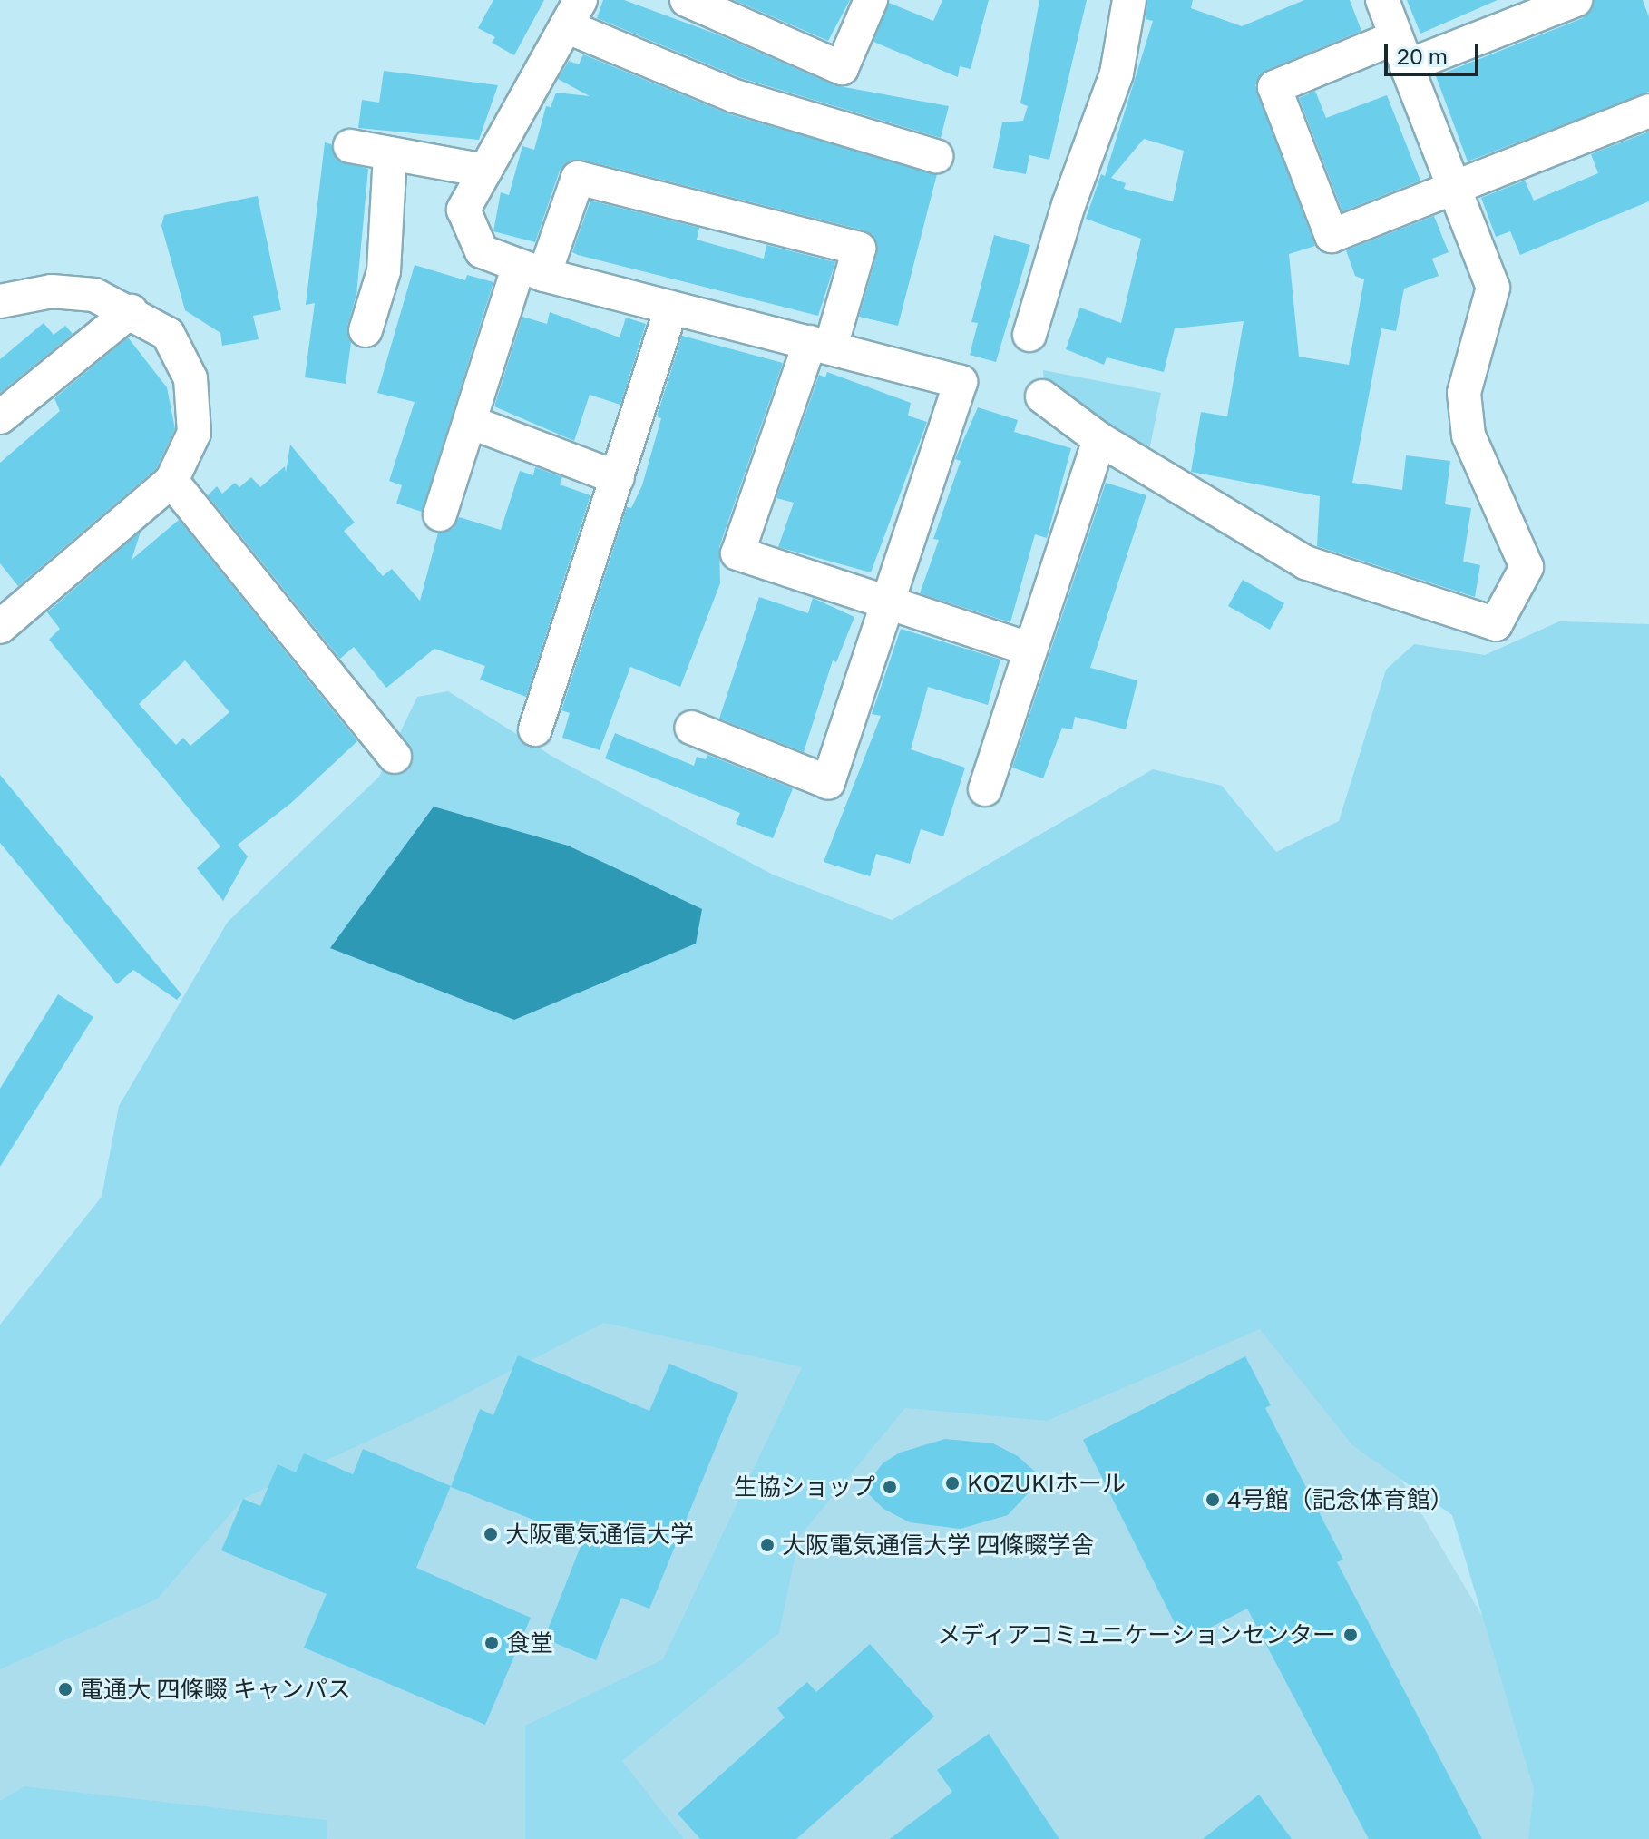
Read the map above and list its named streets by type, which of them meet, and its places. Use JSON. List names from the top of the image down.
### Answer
{
  "places": [
    "KOZUKIホール",
    "生協ショップ",
    "4号館（記念体育館）",
    "大阪電気通信大学",
    "大阪電気通信大学 四條畷学舎",
    "メディアコミュニケーションセンター",
    "食堂",
    "電通大 四條畷 キャンパス"
  ],
  "scale_bar": "20 m"
}
